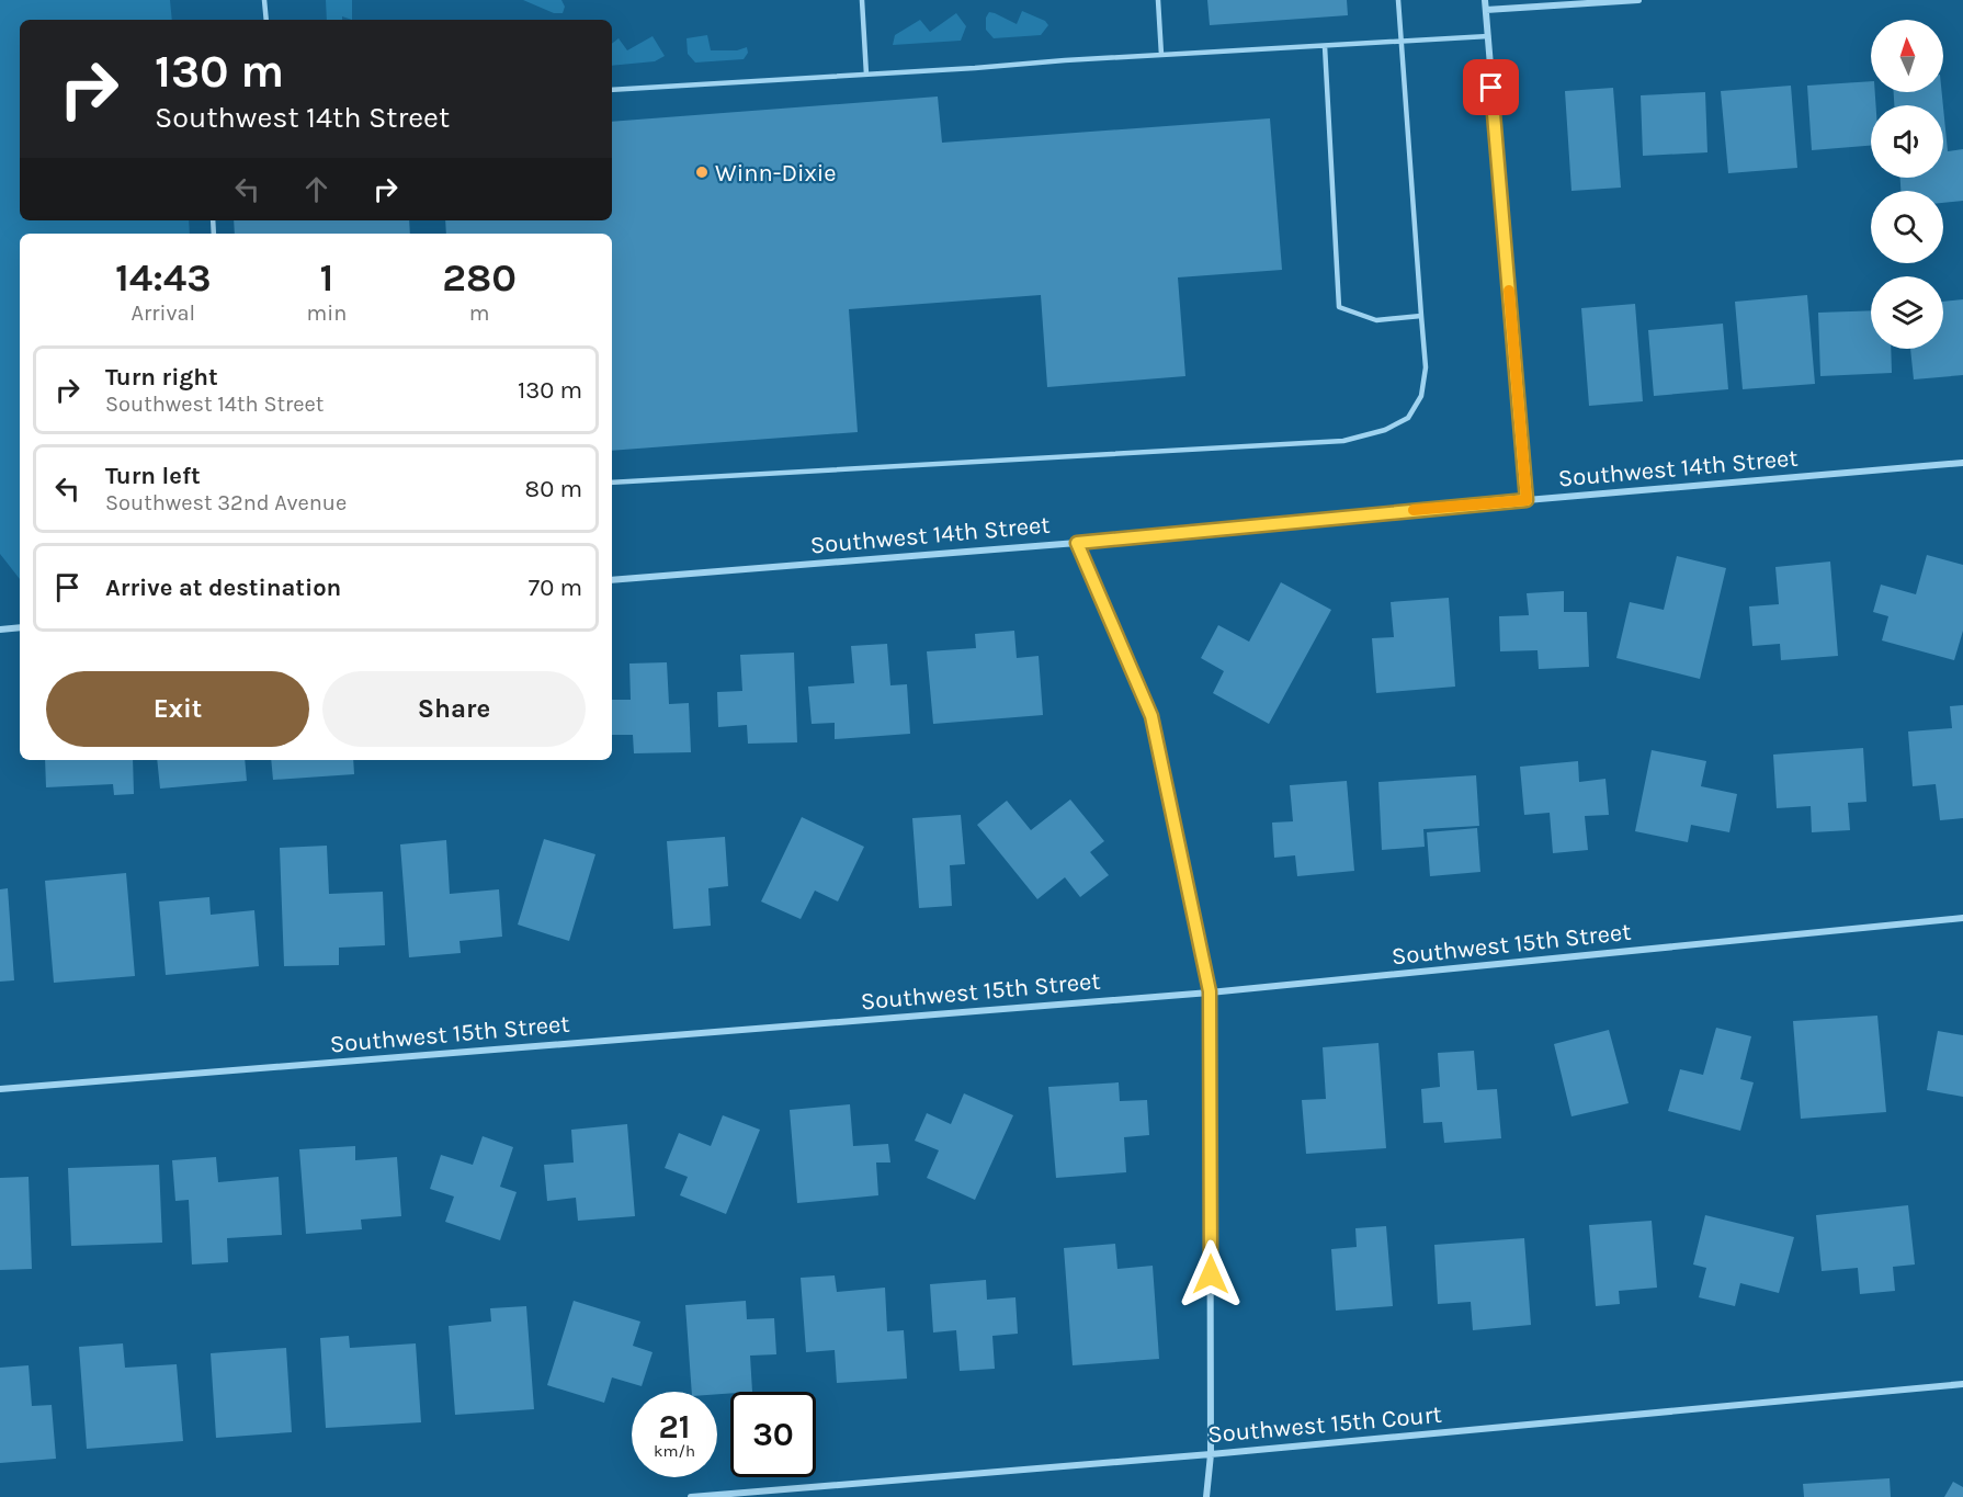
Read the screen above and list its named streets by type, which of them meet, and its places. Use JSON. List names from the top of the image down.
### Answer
{
  "streets": {
    "street": ["Southwest 14th Street", "Southwest 15th Street", "Southwest 15th Court"]
  },
  "places": ["Winn-Dixie"],
  "north": "top",
  "page": {
    "turn": ["130 m", "Southwest 14th Street"],
    "eta": [
      "14:43",
      "Arrival",
      "1",
      "min",
      "280",
      "m"
    ],
    "list": [
      {
        "name": "Turn right",
        "note": "Southwest 14th Street",
        "value": "130 m"
      },
      {
        "name": "Turn left",
        "note": "Southwest 32nd Avenue",
        "value": "80 m"
      },
      {
        "name": "Arrive at destination",
        "value": "70 m"
      }
    ],
    "buttons": ["Exit", "Share"],
    "speed": "21 km/h",
    "limit": "30"
  }
}
